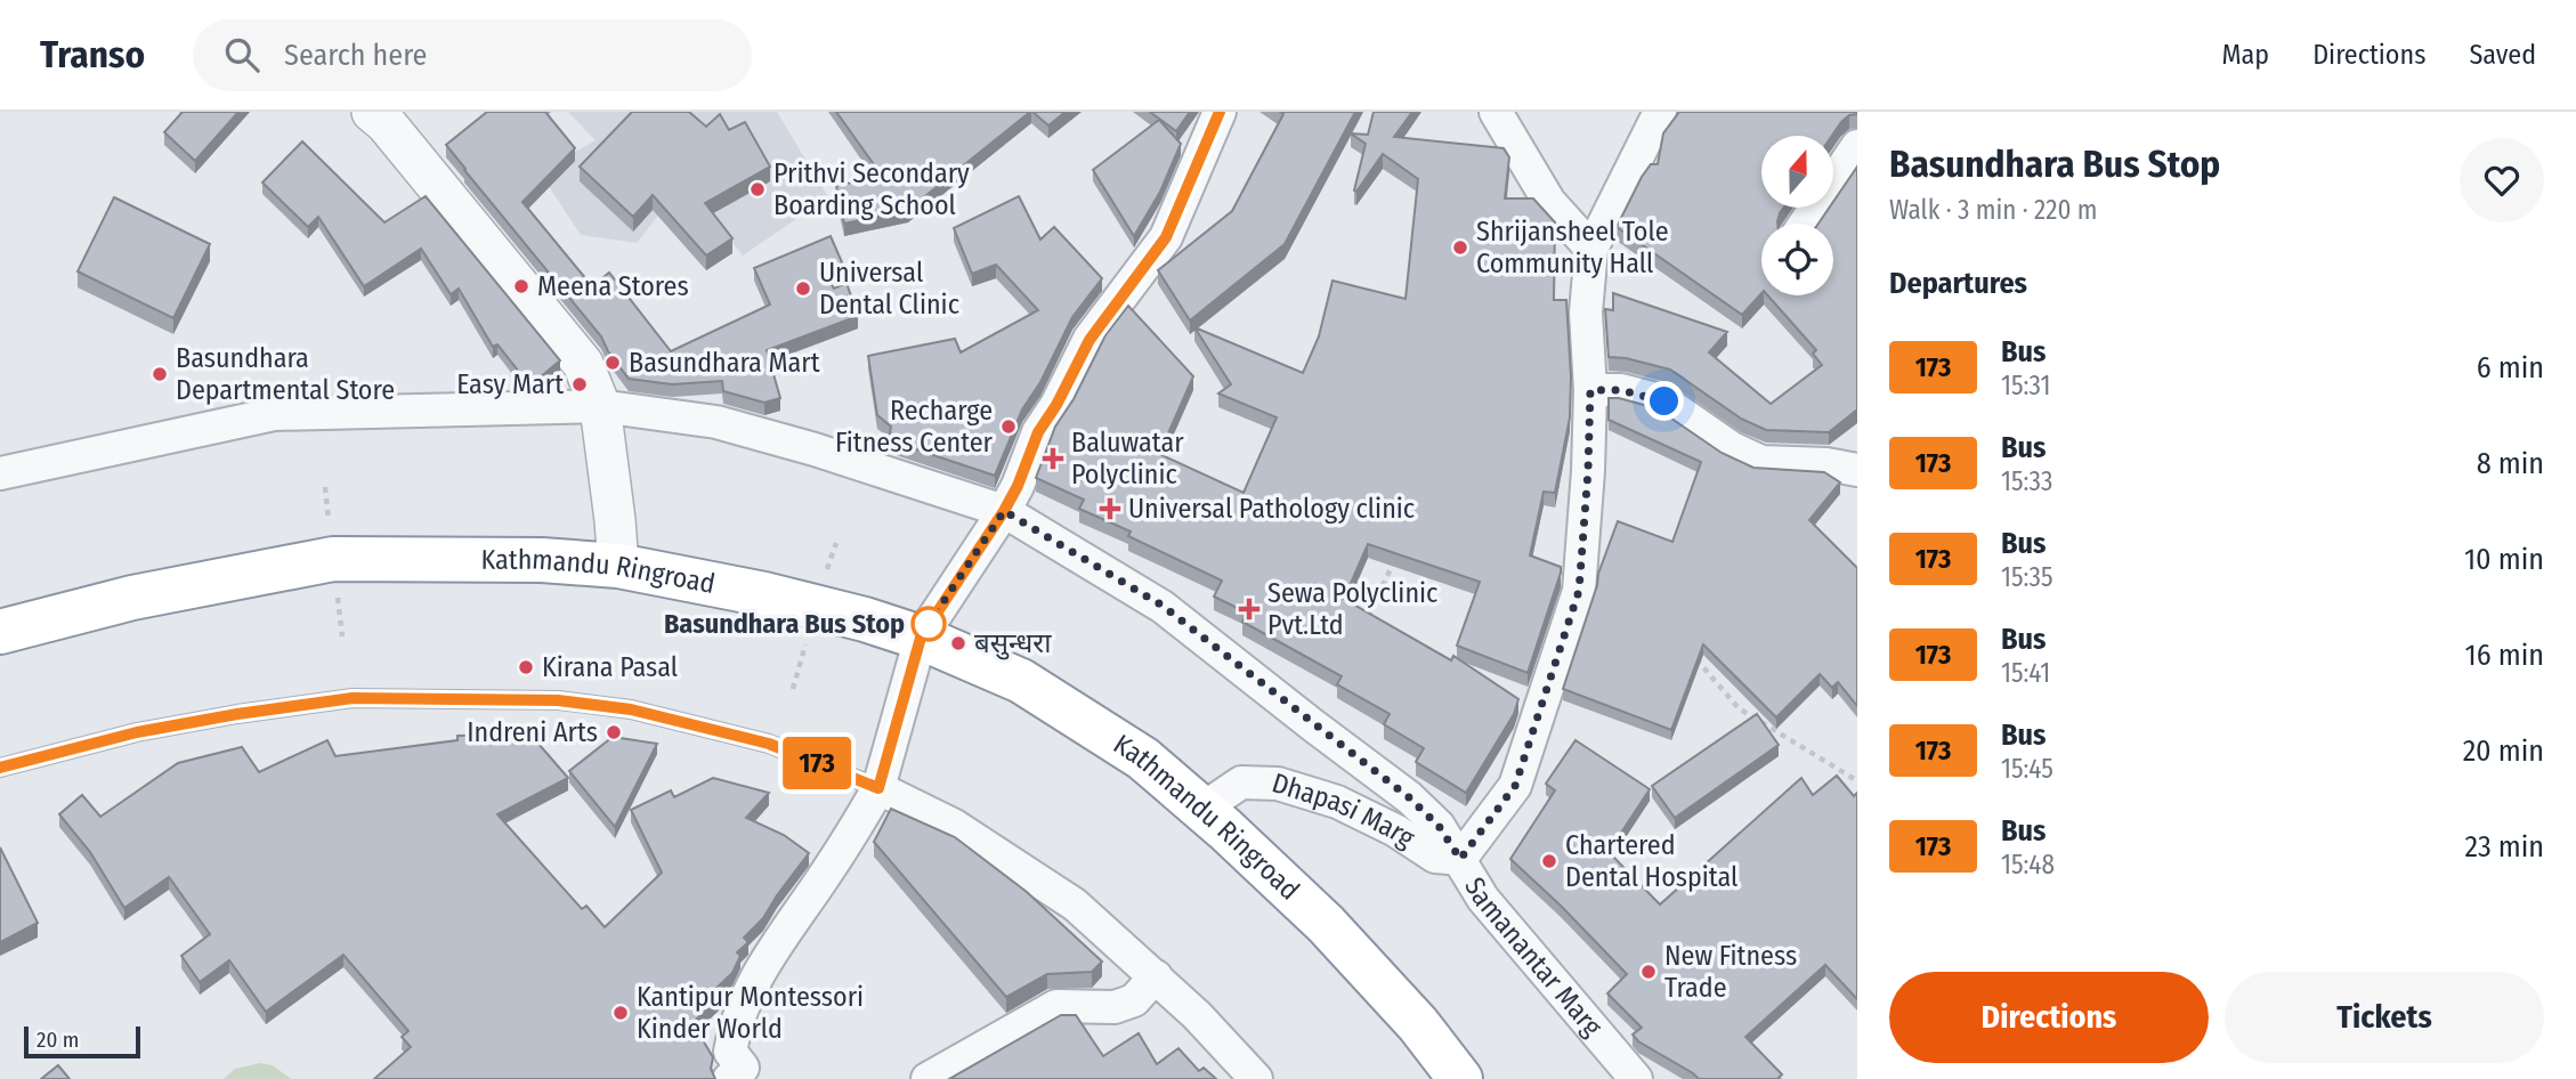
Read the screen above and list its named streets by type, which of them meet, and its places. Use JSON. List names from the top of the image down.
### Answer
{
  "streets": {
    "highway": ["Kathmandu Ringroad"],
    "street": ["Dhapasi Marg", "Samanantar Marg"]
  },
  "crossings": [
    ["Kathmandu Ringroad", "Dhapasi Marg"],
    ["Dhapasi Marg", "Samanantar Marg"]
  ],
  "places": {
    "other": [
      "Prithvi Secondary Boarding School",
      "Shrijansheel Tole Community Hall",
      "Meena Stores",
      "Universal Dental Clinic",
      "Basundhara Mart",
      "Basundhara Departmental Store",
      "Easy Mart",
      "Recharge Fitness Center",
      "Basundhara Bus Stop",
      "बसुन्धरा",
      "Kirana Pasal",
      "Indreni Arts",
      "Chartered Dental Hospital",
      "New Fitness Trade",
      "Kantipur Montessori Kinder World"
    ],
    "health": ["Baluwatar Polyclinic", "Universal Pathology clinic", "Sewa Polyclinic Pvt.Ltd"]
  },
  "lines": ["bus line 173"],
  "scale_bar": "20 m",
  "north": "top",
  "page": {
    "header": "Transo",
    "search": "Search here",
    "nav": ["Map", "Directions", "Saved"],
    "on_map": "173",
    "heading": [
      ["Basundhara Bus Stop", "Walk · 3 min · 220 m"],
      "Departures"
    ],
    "list": [
      {
        "mark": "173",
        "name": "Bus",
        "note": "15:31",
        "value": "6 min"
      },
      {
        "mark": "173",
        "name": "Bus",
        "note": "15:33",
        "value": "8 min"
      },
      {
        "mark": "173",
        "name": "Bus",
        "note": "15:35",
        "value": "10 min"
      },
      {
        "mark": "173",
        "name": "Bus",
        "note": "15:41",
        "value": "16 min"
      },
      {
        "mark": "173",
        "name": "Bus",
        "note": "15:45",
        "value": "20 min"
      },
      {
        "mark": "173",
        "name": "Bus",
        "note": "15:48",
        "value": "23 min"
      }
    ],
    "buttons": ["Directions", "Tickets"],
    "scale": "20 m"
  }
}
